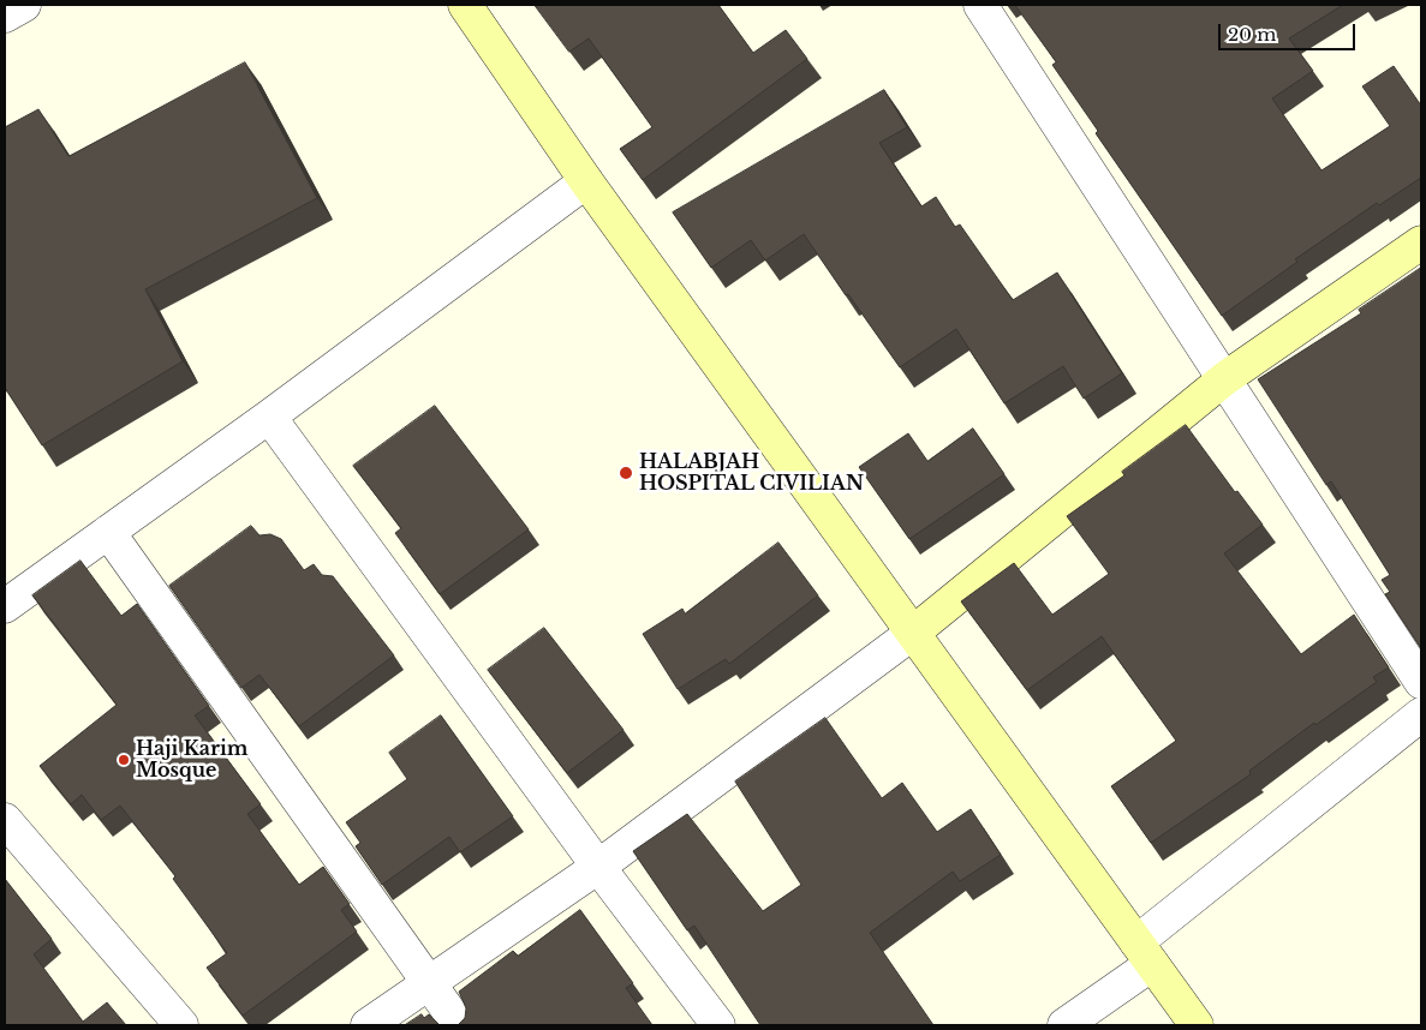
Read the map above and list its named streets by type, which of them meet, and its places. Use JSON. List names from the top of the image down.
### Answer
{
  "places": ["HALABJAH HOSPITAL CIVILIAN", "Haji Karim Mosque"],
  "scale_bar": "20 m"
}
